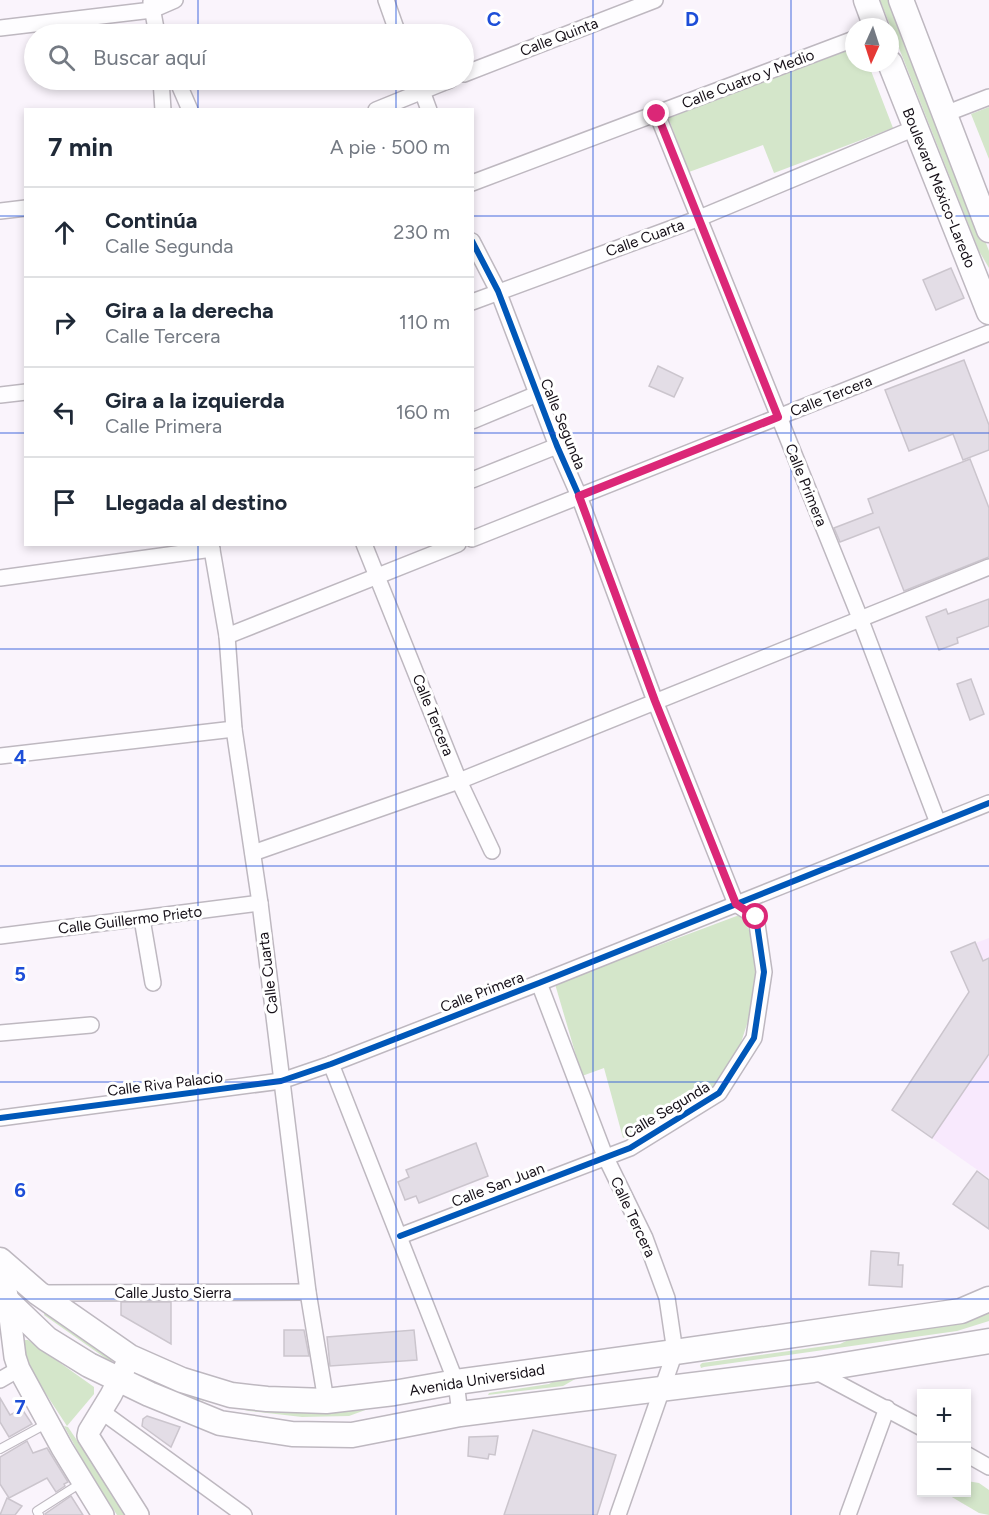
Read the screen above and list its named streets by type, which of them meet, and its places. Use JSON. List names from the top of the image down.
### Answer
{
  "streets": {
    "main road": ["Boulevard México-Laredo", "Avenida Universidad"],
    "street": [
      "Calle Quinta",
      "Calle Cuatro y Medio",
      "Calle Cuarta",
      "Calle Tercera",
      "Calle Segunda",
      "Calle Primera",
      "Calle Guillermo Prieto",
      "Calle Riva Palacio",
      "Calle San Juan",
      "Calle Justo Sierra"
    ]
  },
  "crossings": [
    ["Calle Cuatro y Medio", "Calle Primera"],
    ["Boulevard México-Laredo", "Calle Cuarta"],
    ["Calle Cuarta", "Calle Segunda"],
    ["Calle Cuarta", "Calle Primera"],
    ["Calle Cuarta", "Calle Guillermo Prieto"],
    ["Calle Cuarta", "Calle Riva Palacio"],
    ["Calle Cuarta", "Calle Justo Sierra"],
    ["Calle Cuarta", "Avenida Universidad"],
    ["Calle Tercera", "Calle Segunda"],
    ["Calle Tercera", "Calle Primera"],
    ["Calle Tercera", "Calle San Juan"],
    ["Calle Tercera", "Avenida Universidad"],
    ["Calle Segunda", "Calle Primera"],
    ["Calle Segunda", "Calle San Juan"],
    ["Calle Primera", "Calle Riva Palacio"],
    ["Calle Justo Sierra", "Avenida Universidad"]
  ],
  "north": "bottom",
  "page": {
    "search": "Buscar aquí",
    "heading": ["7 min", "A pie · 500 m"],
    "list": [
      ["Continúa", "Calle Segunda", "230 m"],
      ["Gira a la derecha", "Calle Tercera", "110 m"],
      ["Gira a la izquierda", "Calle Primera", "160 m"],
      "Llegada al destino"
    ],
    "map_buttons": ["+", "−"]
  },
  "grid": {
    "columns": ["C", "D"],
    "rows": [
      "4",
      "5",
      "6",
      "7"
    ]
  }
}
